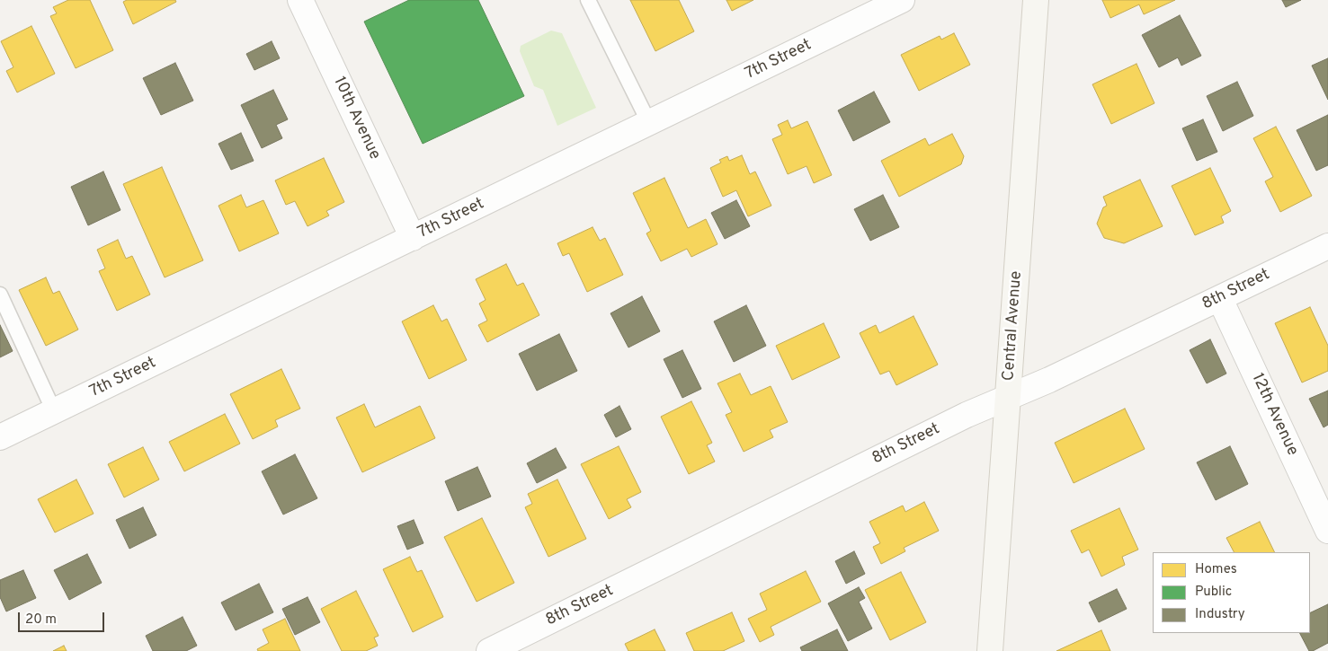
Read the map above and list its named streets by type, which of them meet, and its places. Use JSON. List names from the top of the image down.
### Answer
{
  "streets": {
    "street": [
      "7th Street",
      "10th Avenue",
      "8th Street",
      "Central Avenue",
      "12th Avenue"
    ]
  },
  "crossings": [
    ["7th Street", "10th Avenue"],
    ["8th Street", "Central Avenue"],
    ["8th Street", "12th Avenue"]
  ],
  "legend": ["Homes", "Public", "Industry"],
  "scale_bar": "20 m"
}
